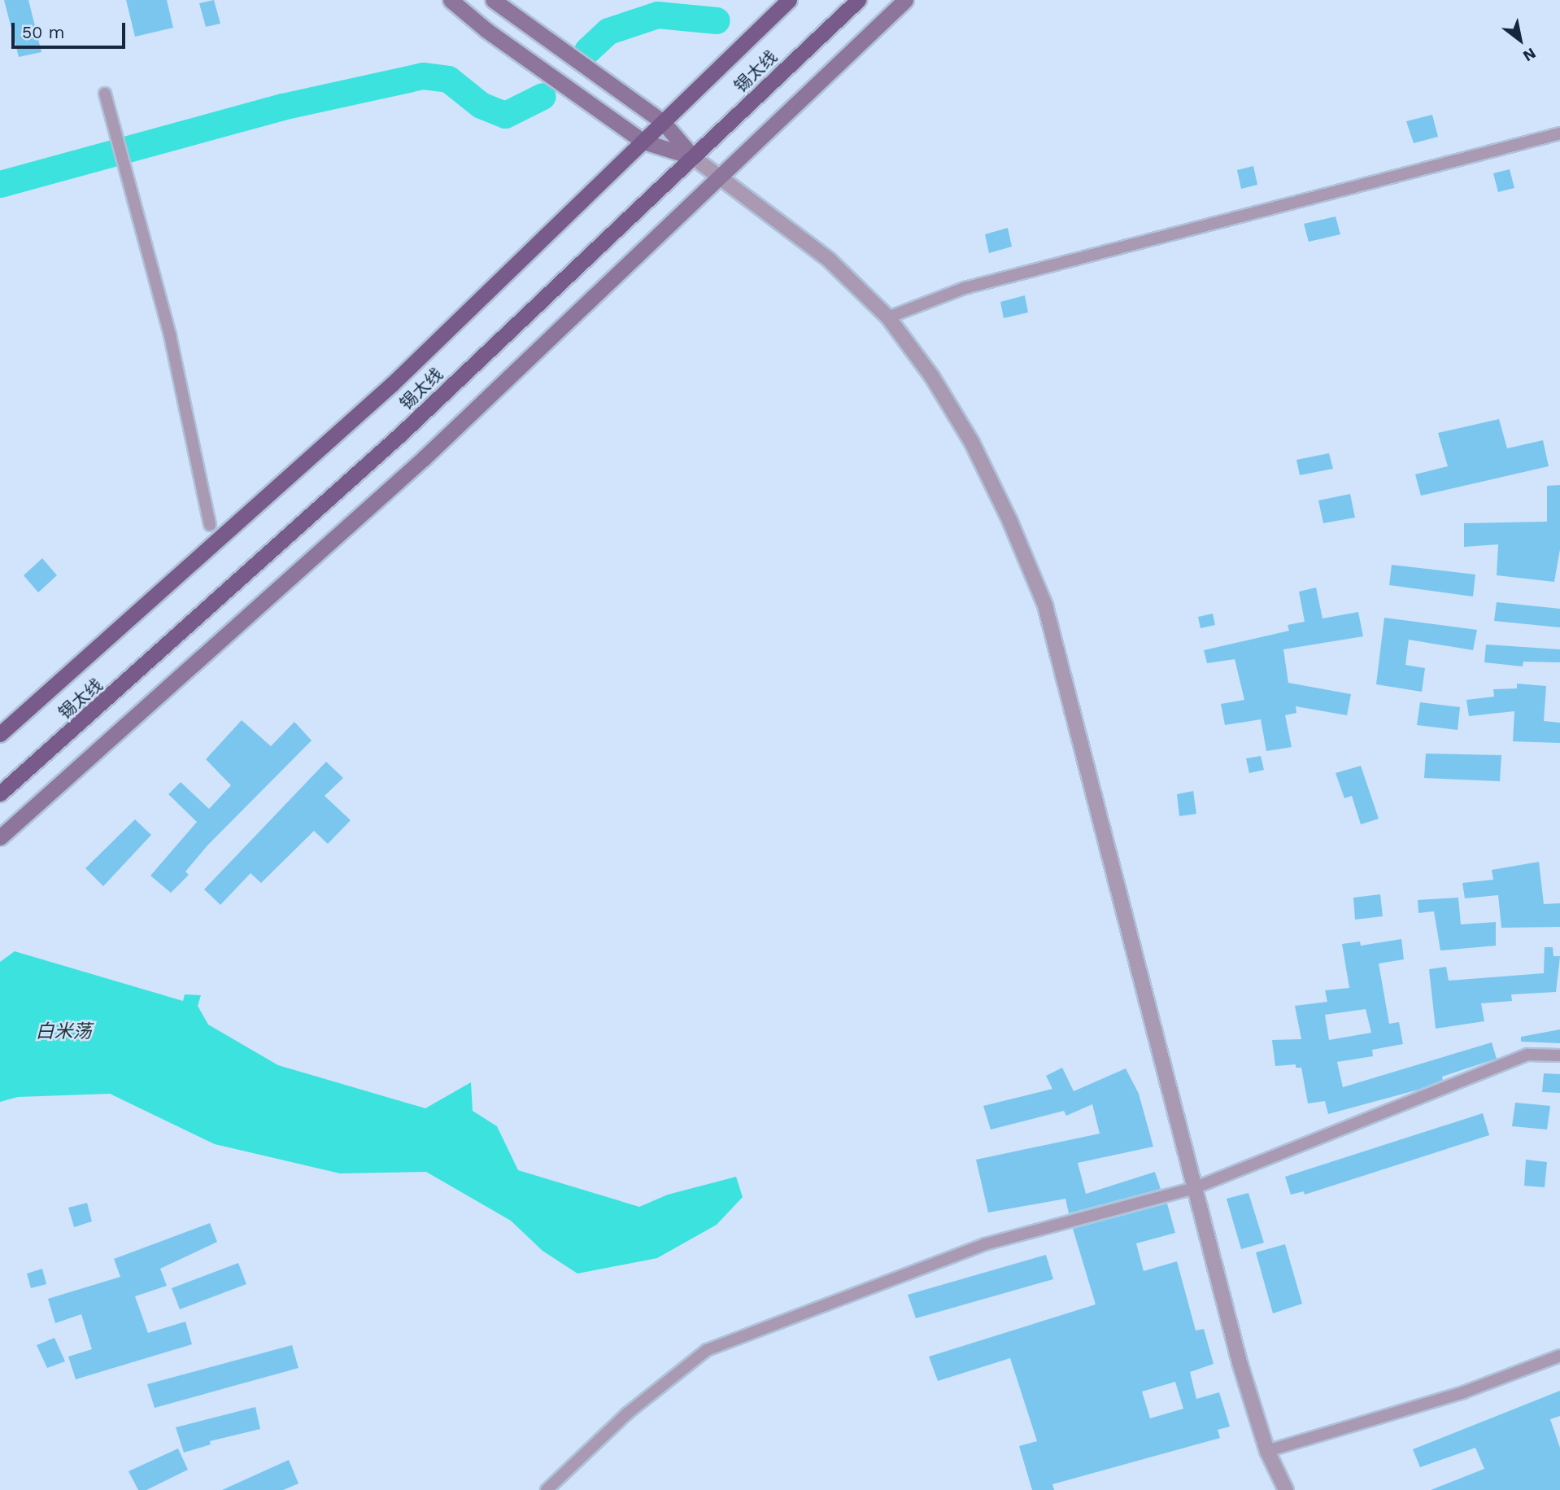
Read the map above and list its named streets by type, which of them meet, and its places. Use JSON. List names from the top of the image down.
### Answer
{
  "streets": {
    "main road": ["锡太线"]
  },
  "water": ["白米荡"],
  "scale_bar": "50 m",
  "north": "bottom right"
}
